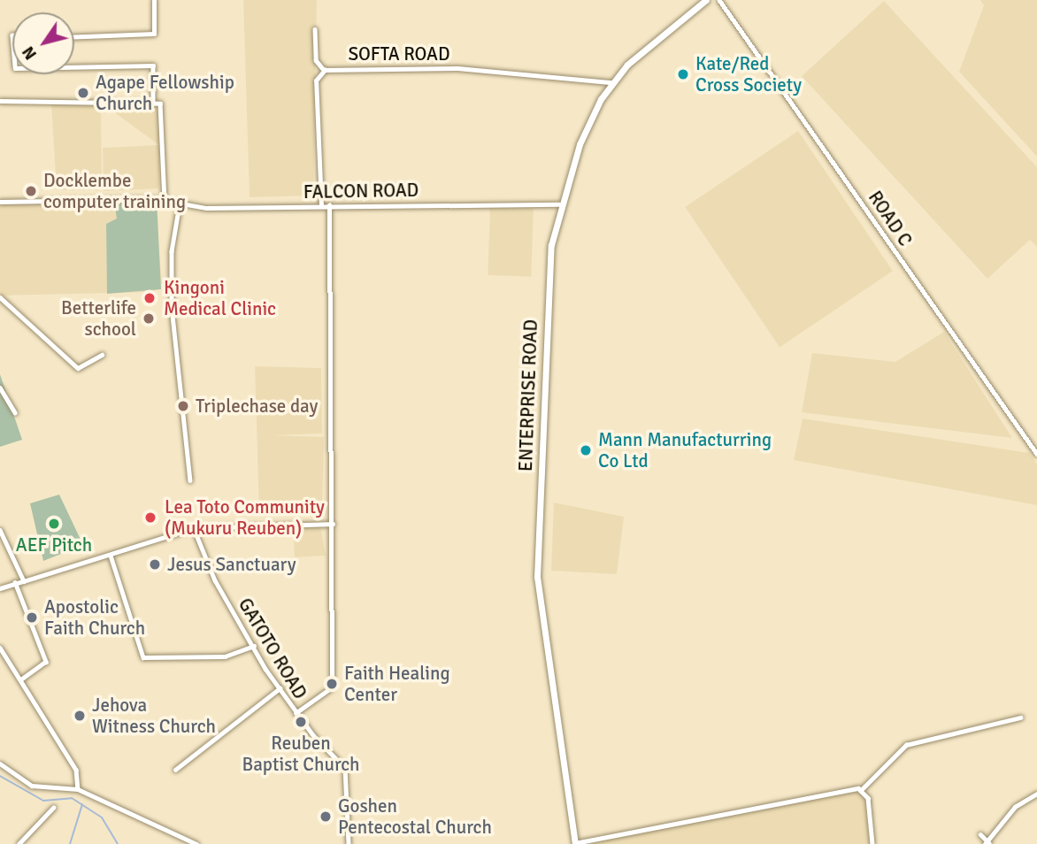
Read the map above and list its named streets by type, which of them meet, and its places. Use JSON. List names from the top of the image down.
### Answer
{
  "streets": {
    "main road": ["ENTERPRISE ROAD"],
    "street": [
      "SOFTA ROAD",
      "FALCON ROAD",
      "ROAD C",
      "GATOTO ROAD"
    ]
  },
  "crossings": [
    ["SOFTA ROAD", "FALCON ROAD"],
    ["SOFTA ROAD", "ENTERPRISE ROAD"],
    ["FALCON ROAD", "ENTERPRISE ROAD"]
  ],
  "places": [
    "Kate/Red Cross Society",
    "Agape Fellowship Church",
    "Docklembe computer training",
    "Kingoni Medical Clinic",
    "Betterlife school",
    "Triplechase day",
    "Mann Manufacturring Co Ltd",
    "Lea Toto Community (Mukuru Reuben)",
    "AEF Pitch",
    "Jesus Sanctuary",
    "Apostolic Faith Church",
    "Faith Healing Center",
    "Jehova Witness Church",
    "Reuben Baptist Church",
    "Goshen Pentecostal Church"
  ],
  "north": "bottom left"
}
